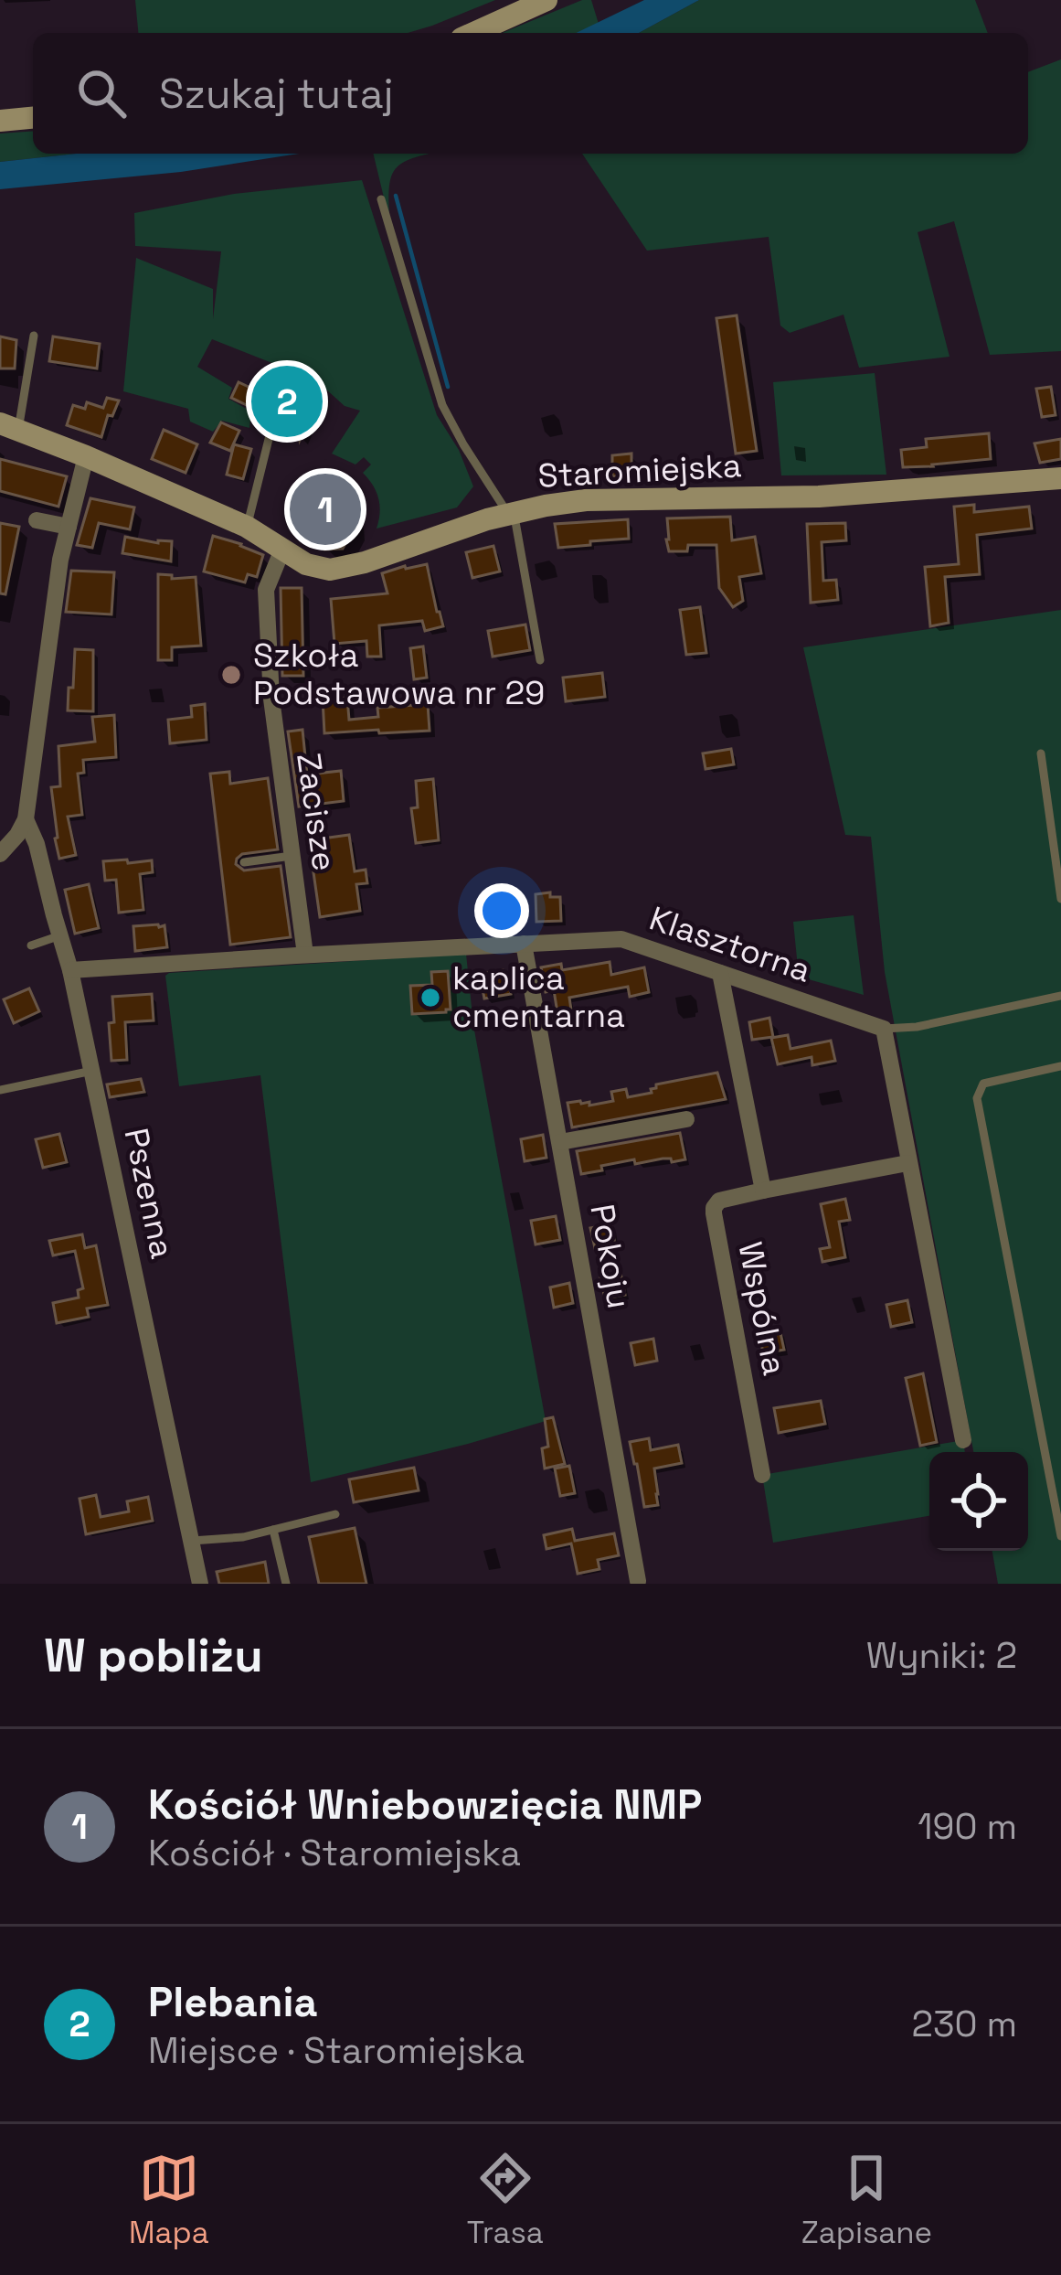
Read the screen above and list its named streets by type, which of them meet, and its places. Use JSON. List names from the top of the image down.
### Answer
{
  "streets": {
    "street": [
      "Staromiejska",
      "Zacisze",
      "Klasztorna",
      "Pszenna",
      "Pokoju",
      "Wspólna"
    ]
  },
  "crossings": [
    ["Staromiejska", "Zacisze"],
    ["Zacisze", "Klasztorna"],
    ["Klasztorna", "Pszenna"],
    ["Klasztorna", "Pokoju"],
    ["Klasztorna", "Wspólna"]
  ],
  "places": ["Szkoła Podstawowa nr 29", "kaplica cmentarna"],
  "page": {
    "search": "Szukaj tutaj",
    "pins": ["2", "1"],
    "heading": ["W pobliżu", "Wyniki: 2"],
    "list": [
      {
        "mark": "1",
        "name": "Kościół Wniebowzięcia NMP",
        "note": "Kościół · Staromiejska",
        "value": "190 m"
      },
      {
        "mark": "2",
        "name": "Plebania",
        "note": "Miejsce · Staromiejska",
        "value": "230 m"
      }
    ],
    "nav": ["Mapa", "Trasa", "Zapisane"]
  }
}
